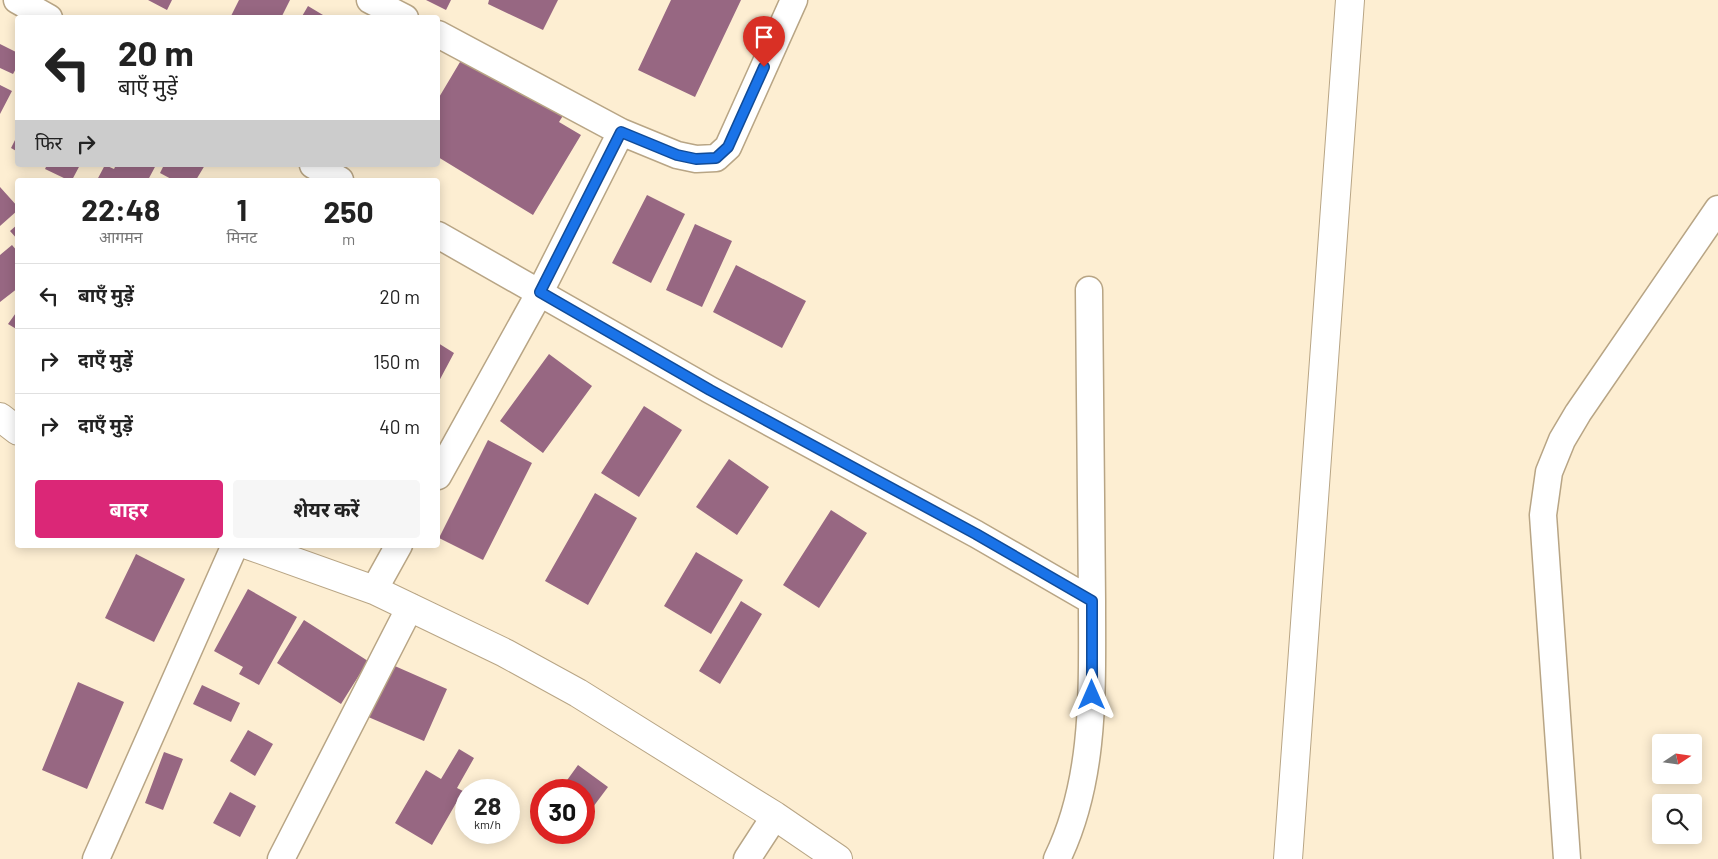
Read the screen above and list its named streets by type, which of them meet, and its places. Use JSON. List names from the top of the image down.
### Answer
{
  "north": "right",
  "page": {
    "turn": ["20 m", "बाएँ मुड़ें"],
    "then": "फिर",
    "eta": [
      "22:48",
      "आगमन",
      "1",
      "मिनट",
      "250",
      "m"
    ],
    "list": [
      {
        "name": "बाएँ मुड़ें",
        "value": "20 m"
      },
      {
        "name": "दाएँ मुड़ें",
        "value": "150 m"
      },
      {
        "name": "दाएँ मुड़ें",
        "value": "40 m"
      }
    ],
    "buttons": ["बाहर", "शेयर करें"],
    "speed": "28 km/h",
    "limit": "30"
  }
}
